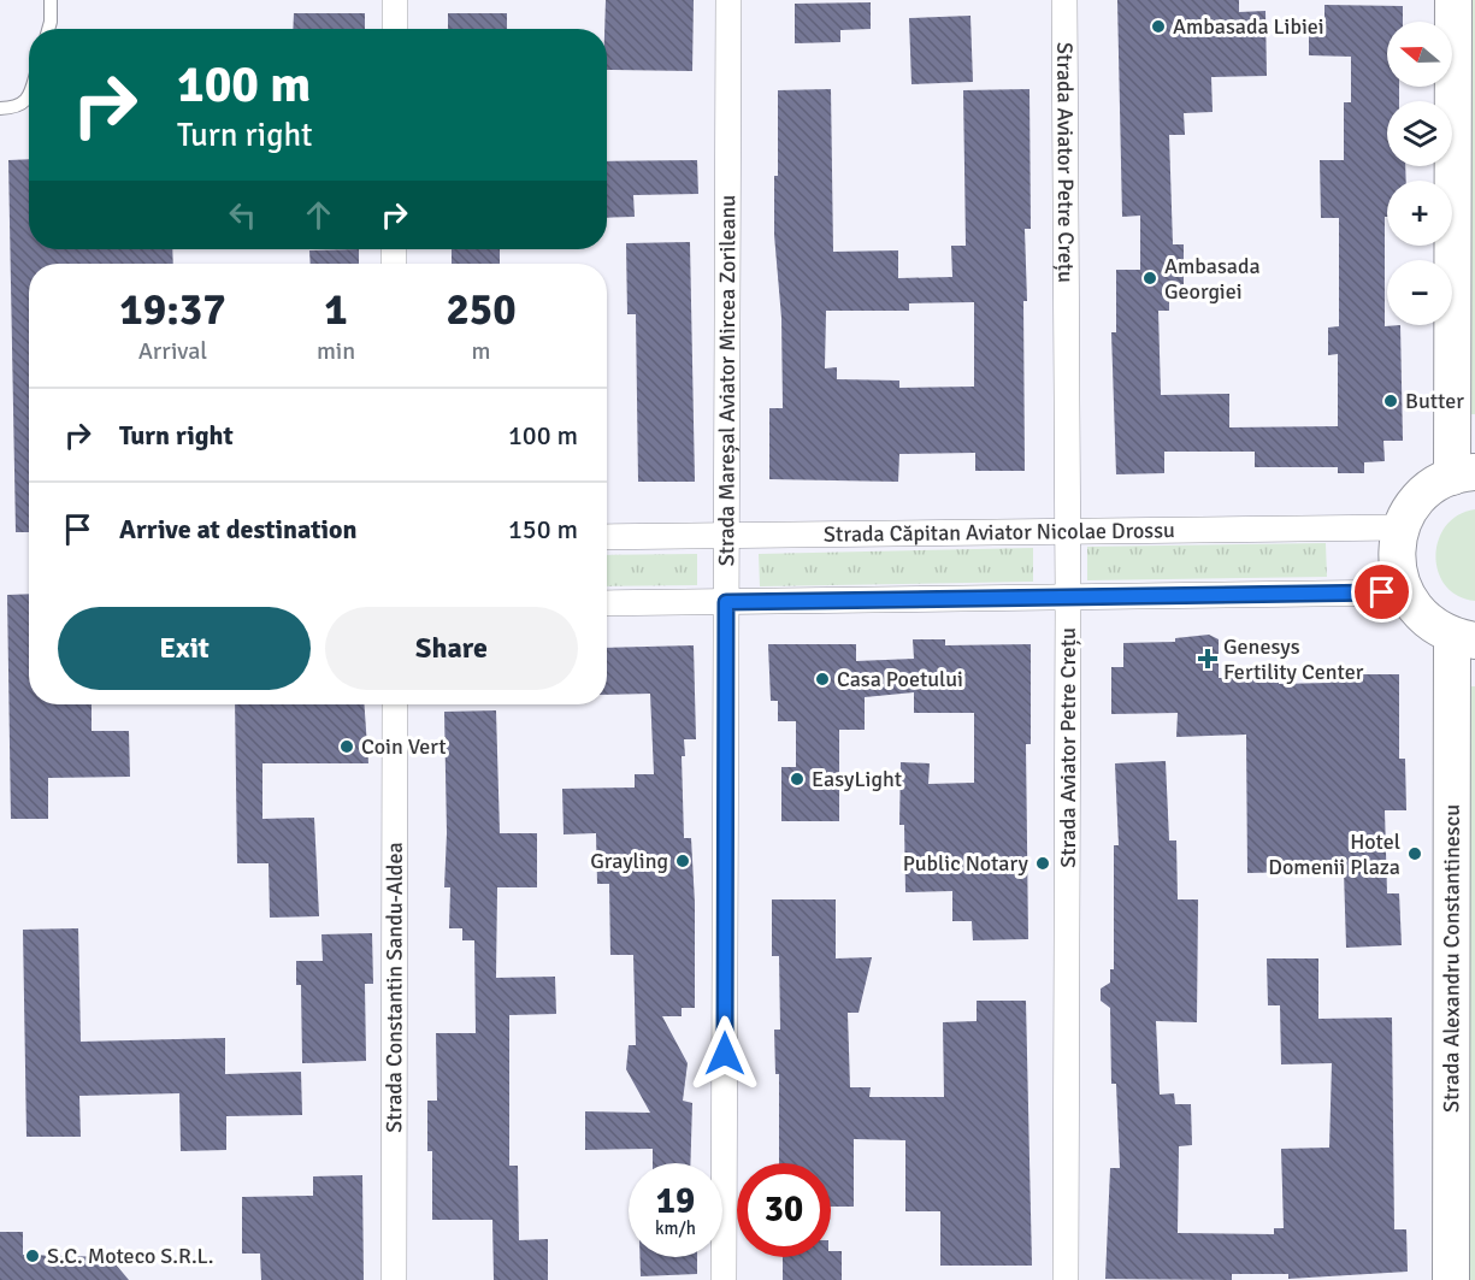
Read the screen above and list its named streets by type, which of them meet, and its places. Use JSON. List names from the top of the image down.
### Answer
{
  "streets": {
    "main road": ["Strada Alexandru Constantinescu"],
    "street": [
      "Strada Aviator Petre Crețu",
      "Strada Mareșal Aviator Mircea Zorileanu",
      "Strada Căpitan Aviator Nicolae Drossu",
      "Strada Constantin Sandu-Aldea"
    ]
  },
  "crossings": [
    ["Strada Aviator Petre Crețu", "Strada Căpitan Aviator Nicolae Drossu"],
    ["Strada Mareșal Aviator Mircea Zorileanu", "Strada Căpitan Aviator Nicolae Drossu"],
    ["Strada Căpitan Aviator Nicolae Drossu", "Strada Alexandru Constantinescu"]
  ],
  "places": {
    "other": [
      "Ambasada Libiei",
      "Ambasada Georgiei",
      "Butter",
      "Casa Poetului",
      "Coin Vert",
      "EasyLight",
      "Hotel Domenii Plaza",
      "Grayling",
      "Public Notary",
      "S.C. Moteco S.R.L."
    ],
    "health": ["Genesys Fertility Center"]
  },
  "north": "left",
  "page": {
    "map_buttons": ["+", "−"],
    "turn": ["100 m", "Turn right"],
    "eta": [
      "19:37",
      "Arrival",
      "1",
      "min",
      "250",
      "m"
    ],
    "list": [
      {
        "name": "Turn right",
        "value": "100 m"
      },
      {
        "name": "Arrive at destination",
        "value": "150 m"
      }
    ],
    "buttons": ["Exit", "Share"],
    "speed": "19 km/h",
    "limit": "30"
  }
}
